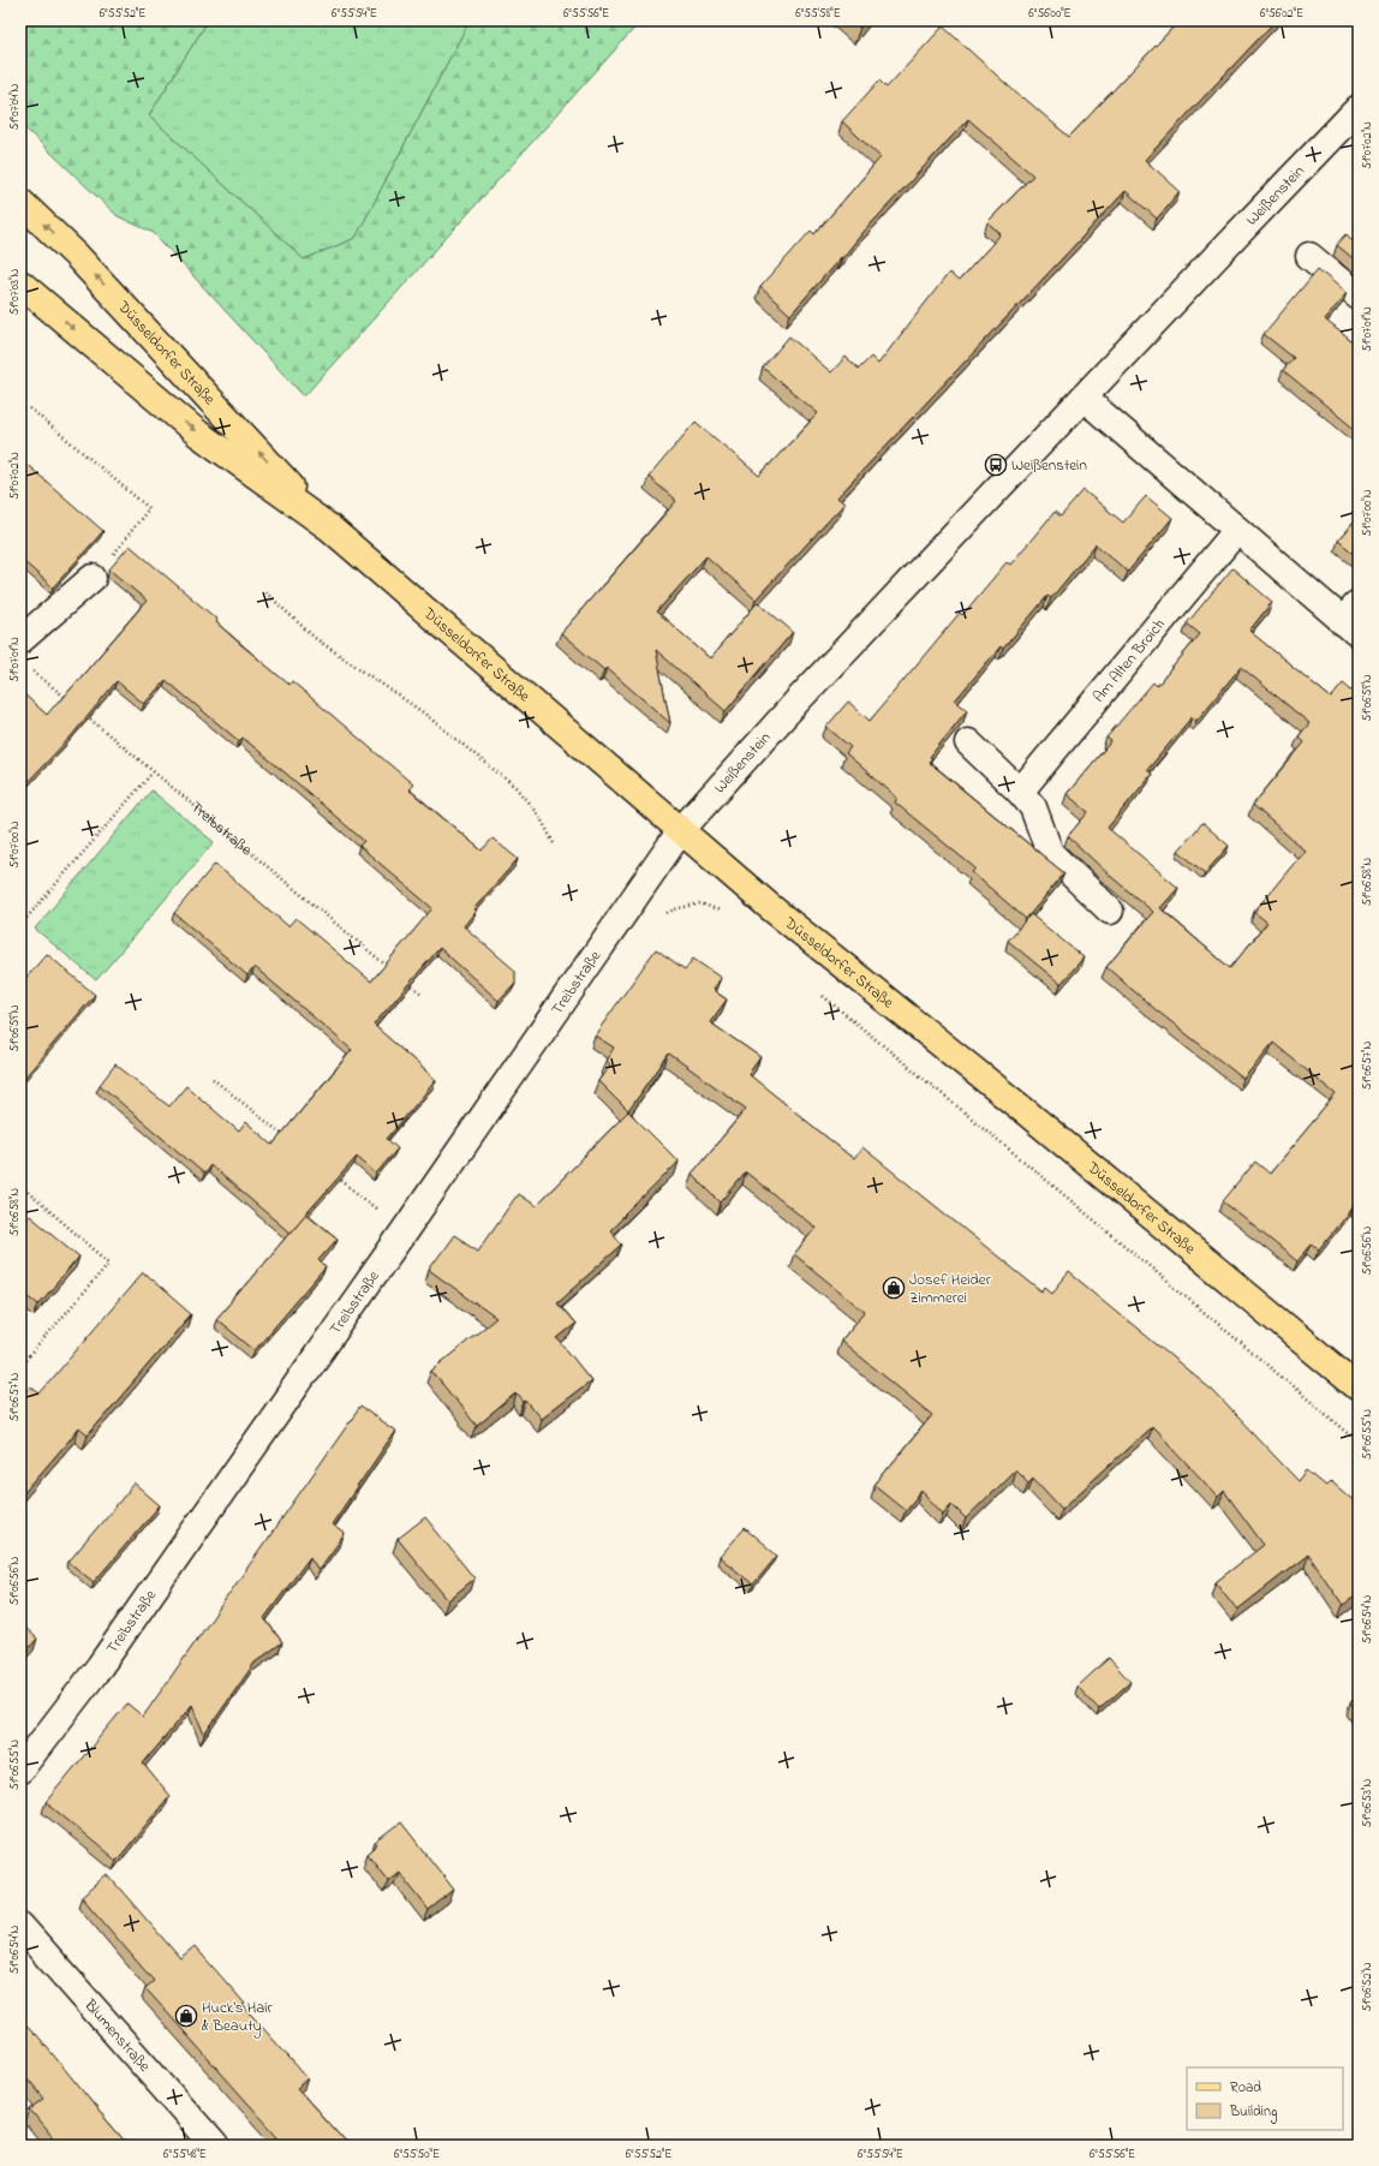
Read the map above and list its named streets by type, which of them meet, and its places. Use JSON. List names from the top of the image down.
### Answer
{
  "streets": {
    "main road": ["Düsseldorfer Straße"],
    "street": [
      "Weißenstein",
      "Am Alten Broich",
      "Treibstraße",
      "Blumenstraße"
    ]
  },
  "crossings": [
    ["Weißenstein", "Düsseldorfer Straße"],
    ["Weißenstein", "Treibstraße"],
    ["Düsseldorfer Straße", "Treibstraße"]
  ],
  "places": {
    "bus stop": ["Weißenstein"],
    "shop": ["Josef Heider Zimmerei", "Huck's Hair & Beauty"]
  },
  "legend": ["Road", "Building"],
  "coordinates": [
    "6°55'52\"E",
    "6°55'54\"E",
    "6°55'56\"E",
    "6°55'58\"E",
    "6°56'00\"E",
    "6°56'02\"E",
    "51°07'04\"N",
    "51°07'02\"N",
    "51°07'03\"N",
    "51°07'01\"N",
    "51°07'00\"N",
    "51°06'59\"N",
    "51°06'58\"N",
    "51°06'57\"N",
    "51°06'56\"N",
    "51°06'55\"N",
    "51°06'54\"N",
    "51°06'53\"N",
    "51°06'52\"N",
    "6°55'48\"E",
    "6°55'50\"E"
  ]
}
